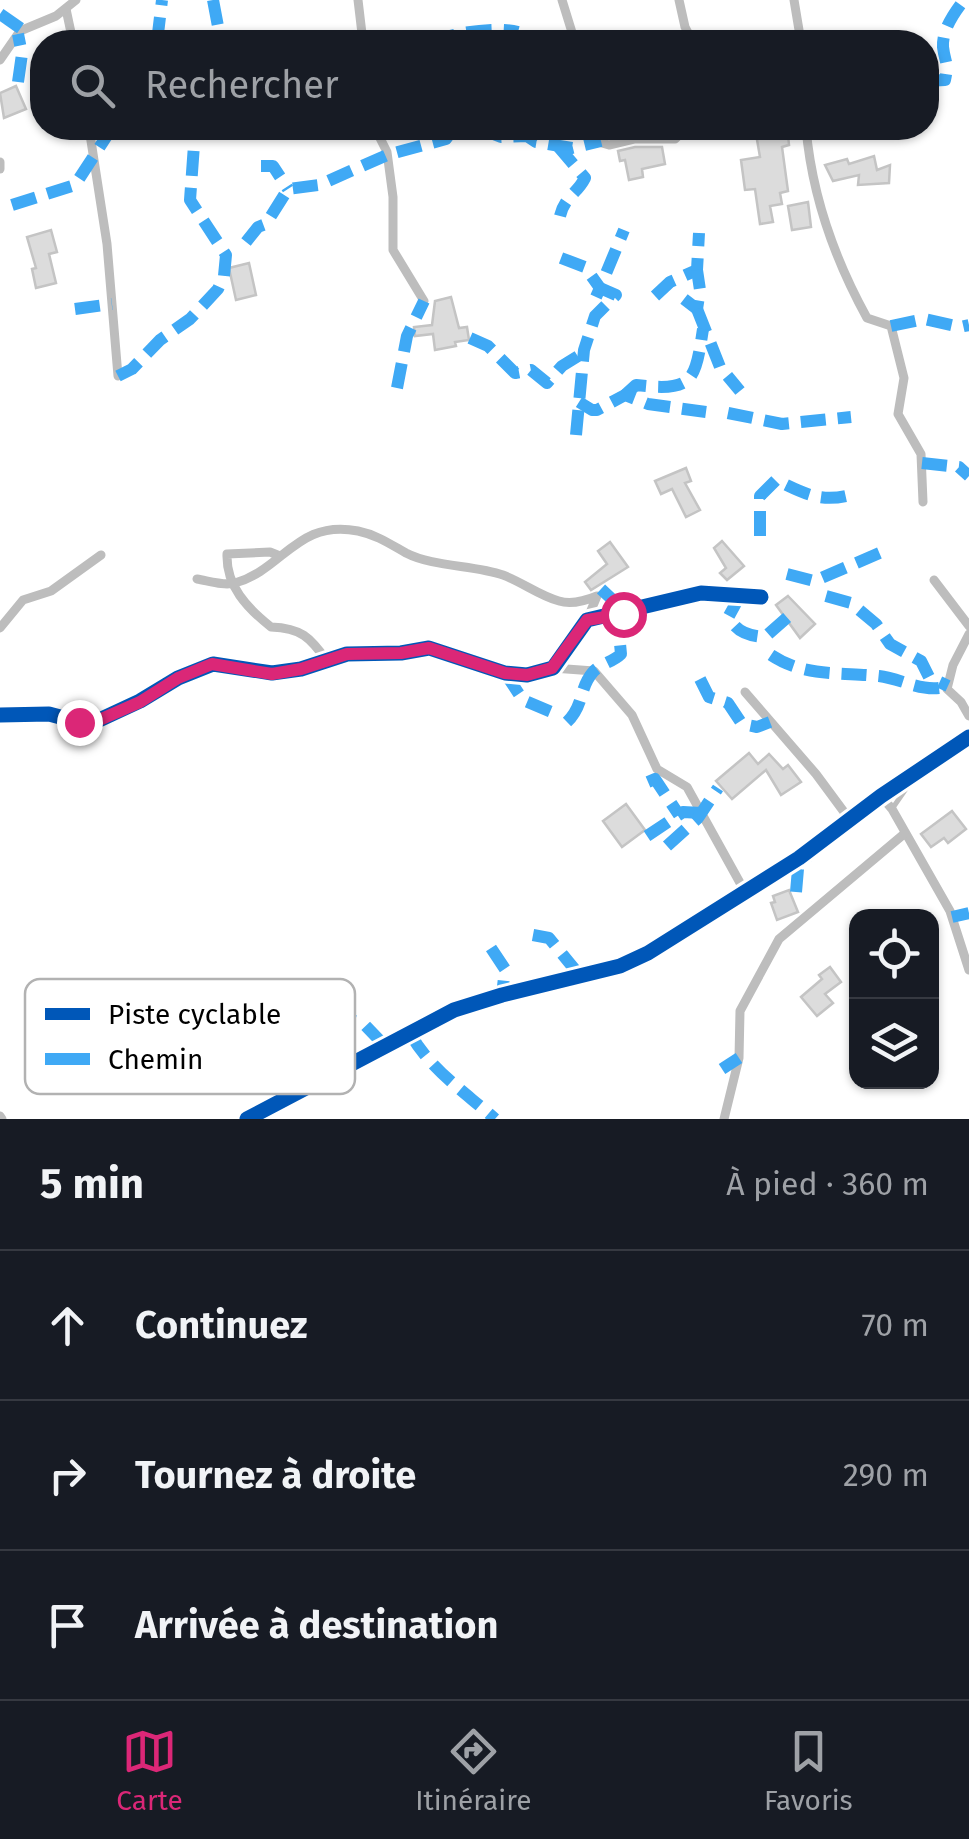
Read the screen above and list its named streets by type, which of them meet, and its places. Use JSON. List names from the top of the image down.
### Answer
{
  "legend": ["Piste cyclable", "Chemin"],
  "page": {
    "search": "Rechercher",
    "heading": ["5 min", "À pied · 360 m"],
    "list": [
      ["Continuez", "70 m"],
      ["Tournez à droite", "290 m"],
      "Arrivée à destination"
    ],
    "nav": ["Carte", "Itinéraire", "Favoris"]
  }
}
